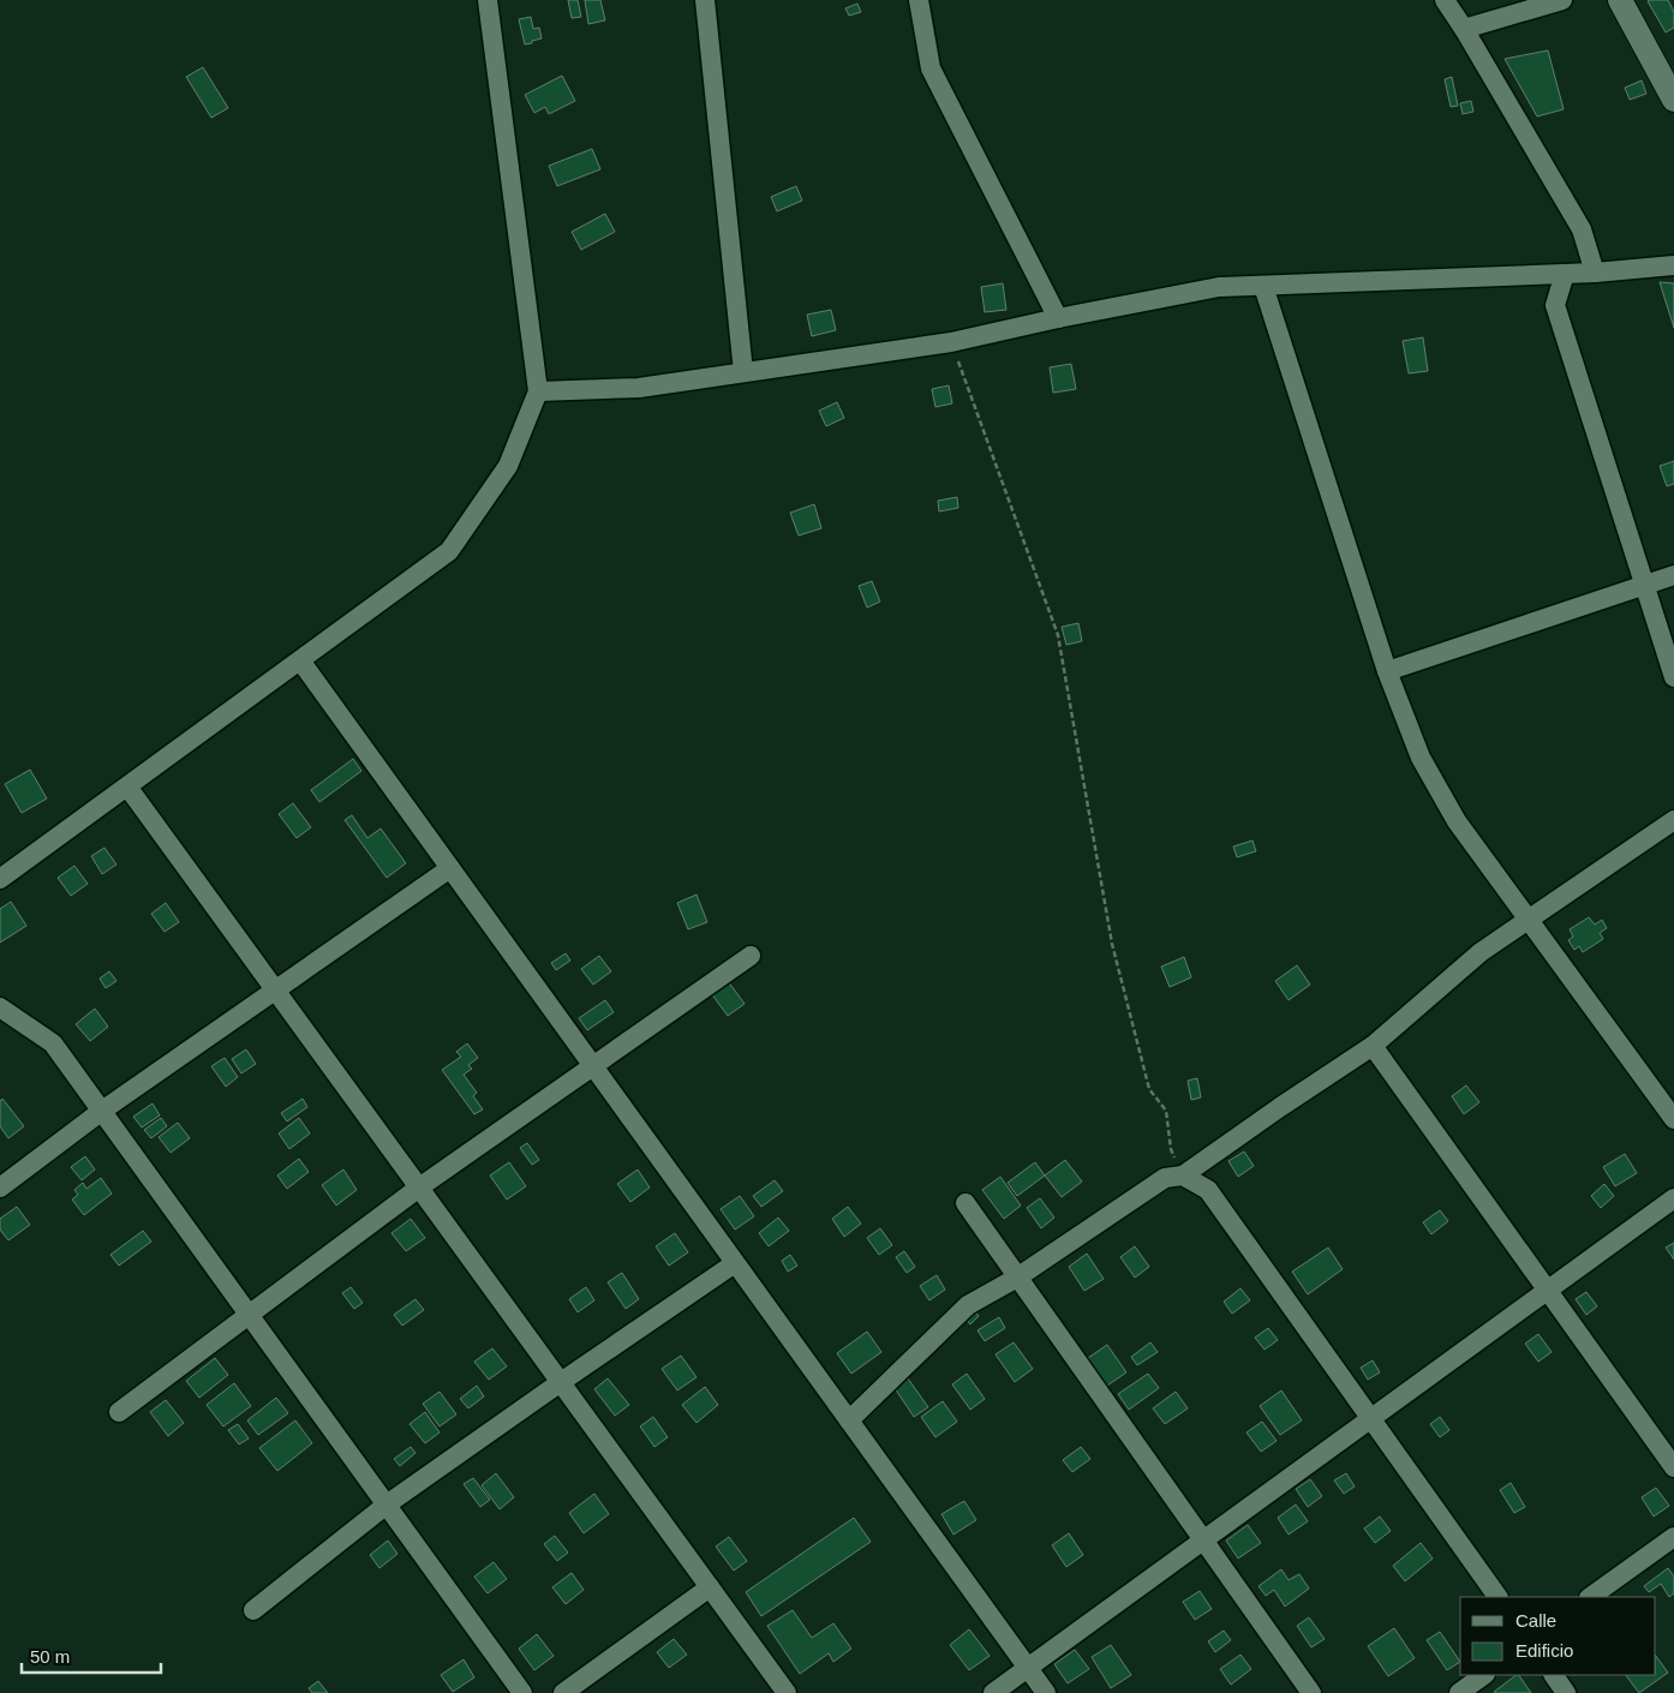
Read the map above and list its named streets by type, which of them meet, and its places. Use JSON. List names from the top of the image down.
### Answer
{
  "legend": ["Calle", "Edificio"],
  "scale_bar": "50 m"
}
